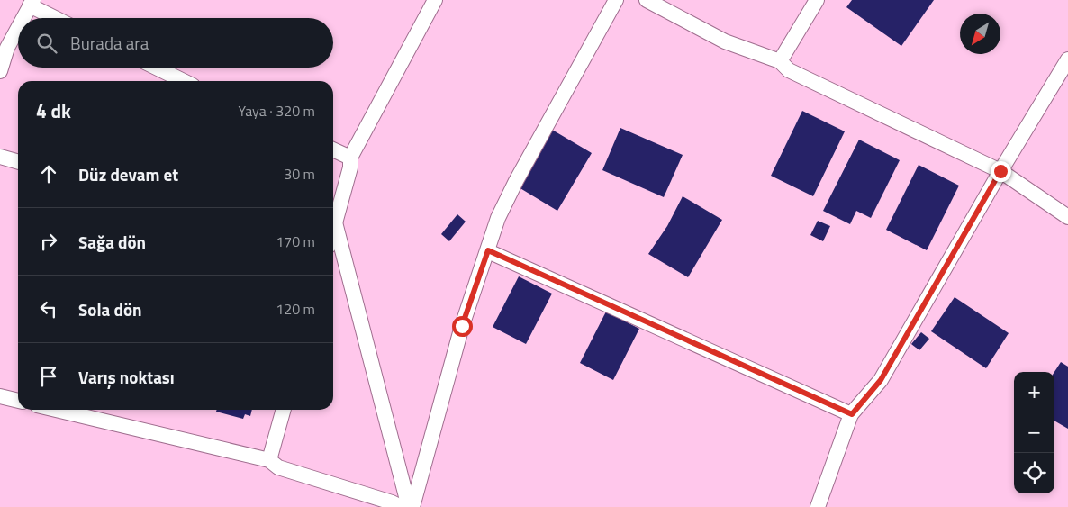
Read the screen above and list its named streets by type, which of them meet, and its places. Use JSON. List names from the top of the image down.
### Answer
{
  "north": "bottom left",
  "page": {
    "search": "Burada ara",
    "heading": ["4 dk", "Yaya · 320 m"],
    "list": [
      ["Düz devam et", "30 m"],
      ["Sağa dön", "170 m"],
      ["Sola dön", "120 m"],
      "Varış noktası"
    ],
    "map_buttons": ["+", "−"]
  }
}
